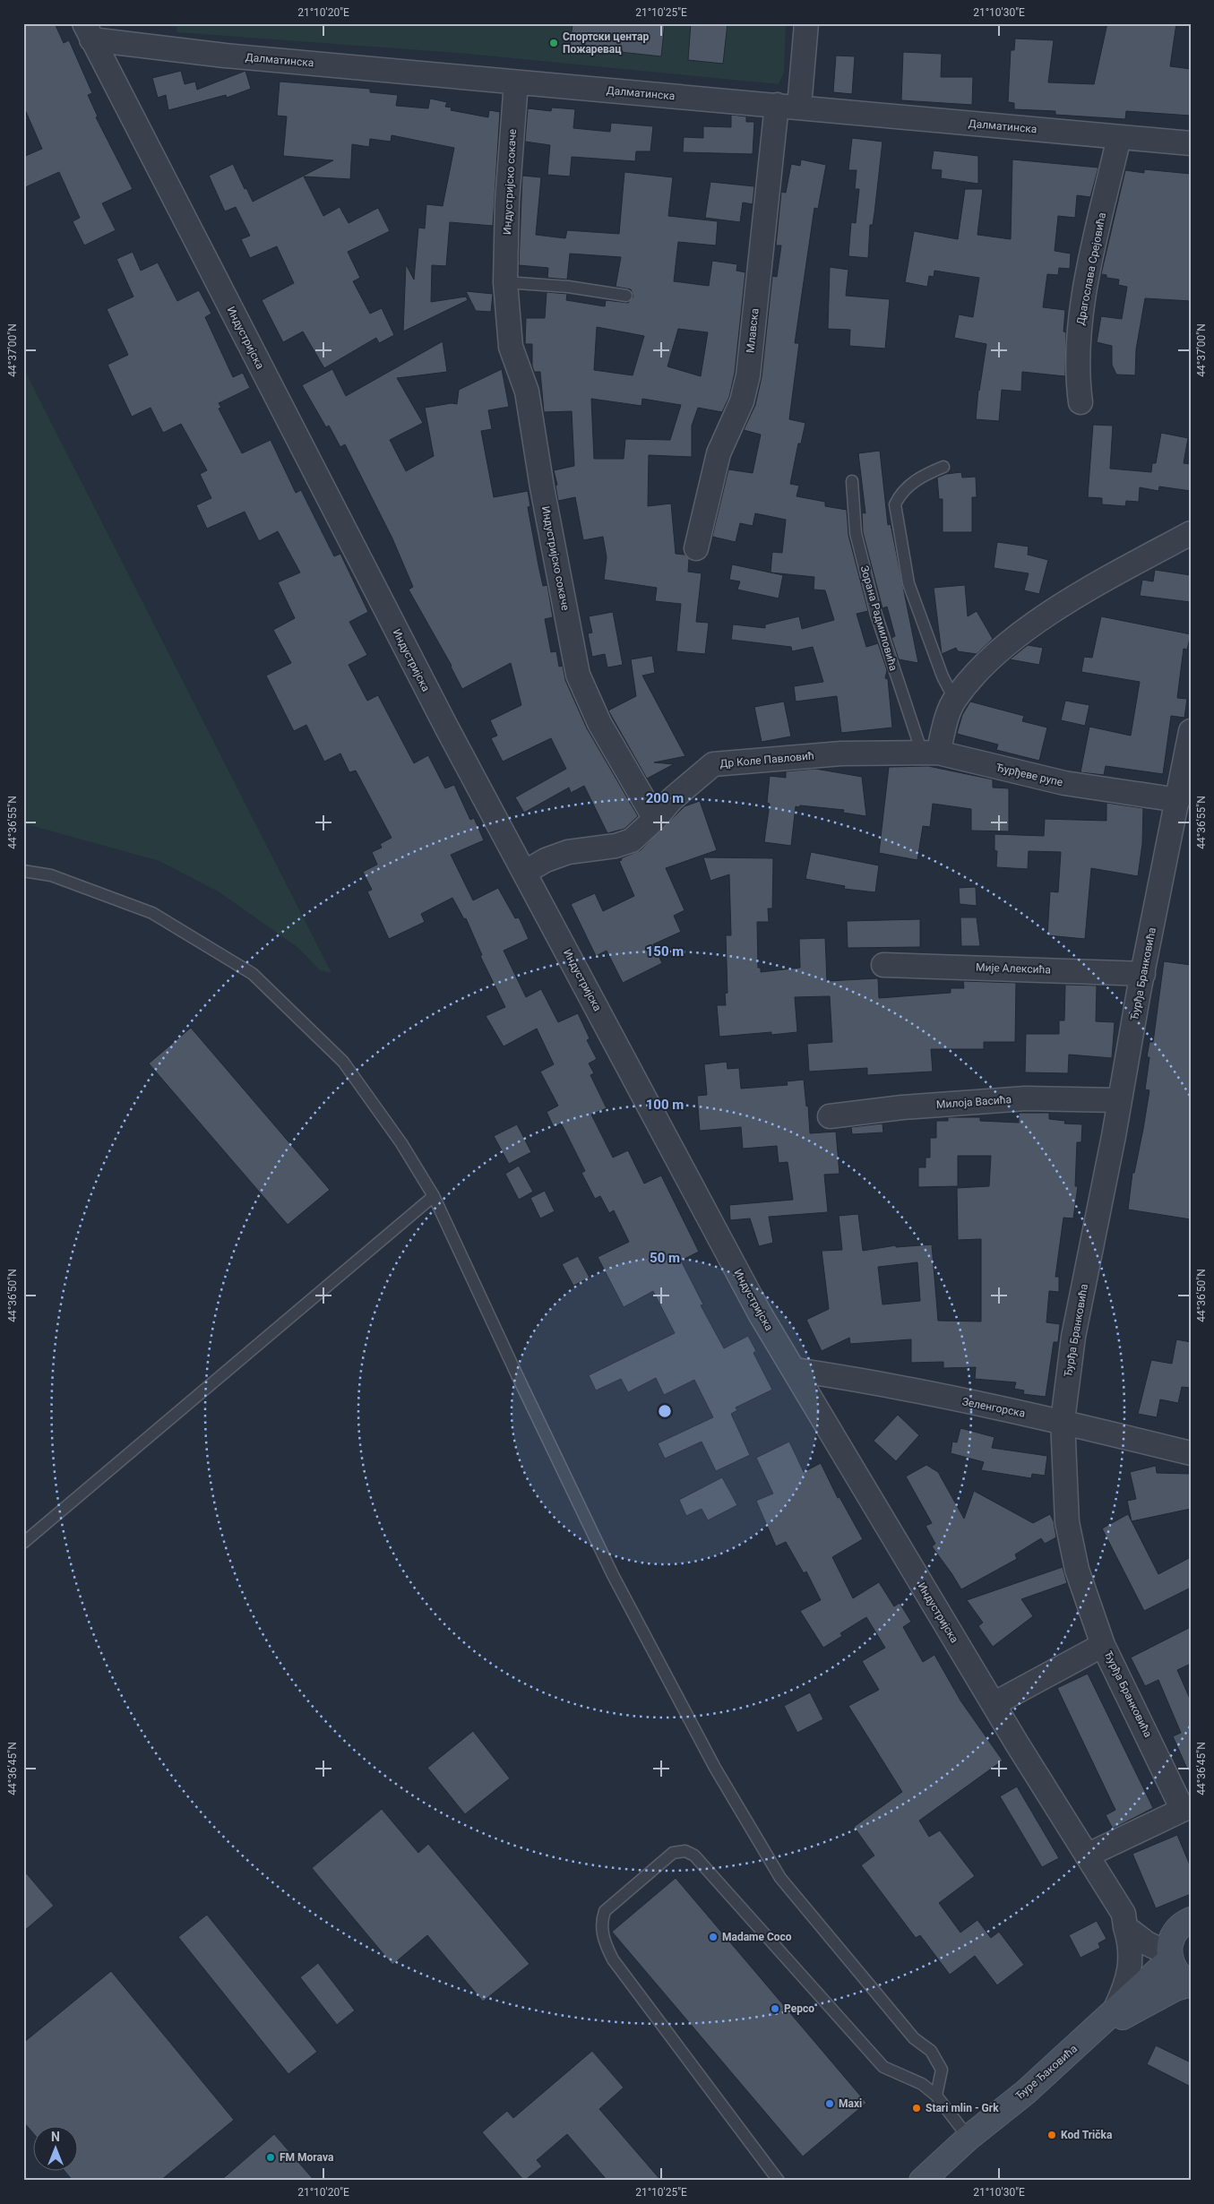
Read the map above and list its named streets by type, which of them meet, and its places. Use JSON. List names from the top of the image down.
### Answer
{
  "streets": {
    "street": [
      "Далматинска",
      "Индустријско сокаче",
      "Драгослава Срејовића",
      "Млавска",
      "Индустријска",
      "Др Коле Павловић",
      "Ђурђеве рупе",
      "Мије Алексића",
      "Ђурђа Бранковића",
      "Милоја Васића",
      "Зеленгорска",
      "Ђуре Ђаковића"
    ],
    "lane": ["Зорана Радмиловића"]
  },
  "crossings": [
    ["Далматинска", "Индустријско сокаче"],
    ["Далматинска", "Драгослава Срејовића"],
    ["Далматинска", "Млавска"],
    ["Далматинска", "Индустријска"],
    ["Индустријско сокаче", "Др Коле Павловић"],
    ["Индустријска", "Др Коле Павловић"],
    ["Индустријска", "Ђурђа Бранковића"],
    ["Индустријска", "Зеленгорска"],
    ["Индустријска", "Ђуре Ђаковића"],
    ["Зорана Радмиловића", "Др Коле Павловић"],
    ["Зорана Радмиловића", "Ђурђеве рупе"],
    ["Др Коле Павловић", "Ђурђеве рупе"],
    ["Ђурђеве рупе", "Ђурђа Бранковића"],
    ["Мије Алексића", "Ђурђа Бранковића"],
    ["Ђурђа Бранковића", "Милоја Васића"],
    ["Ђурђа Бранковића", "Зеленгорска"]
  ],
  "places": [
    "Спортски центар Пожаревац",
    "Madame Coco",
    "Pepco",
    "Maxi",
    "Stari mlin - Grk",
    "Kod Trička",
    "FM Morava"
  ],
  "north": "top",
  "coordinates": [
    "21°10'20\"E",
    "21°10'25\"E",
    "21°10'30\"E",
    "44°37'00\"N",
    "44°36'55\"N",
    "44°36'50\"N",
    "44°36'45\"N"
  ],
  "rings": [
    "200 m",
    "150 m",
    "100 m",
    "50 m"
  ]
}
